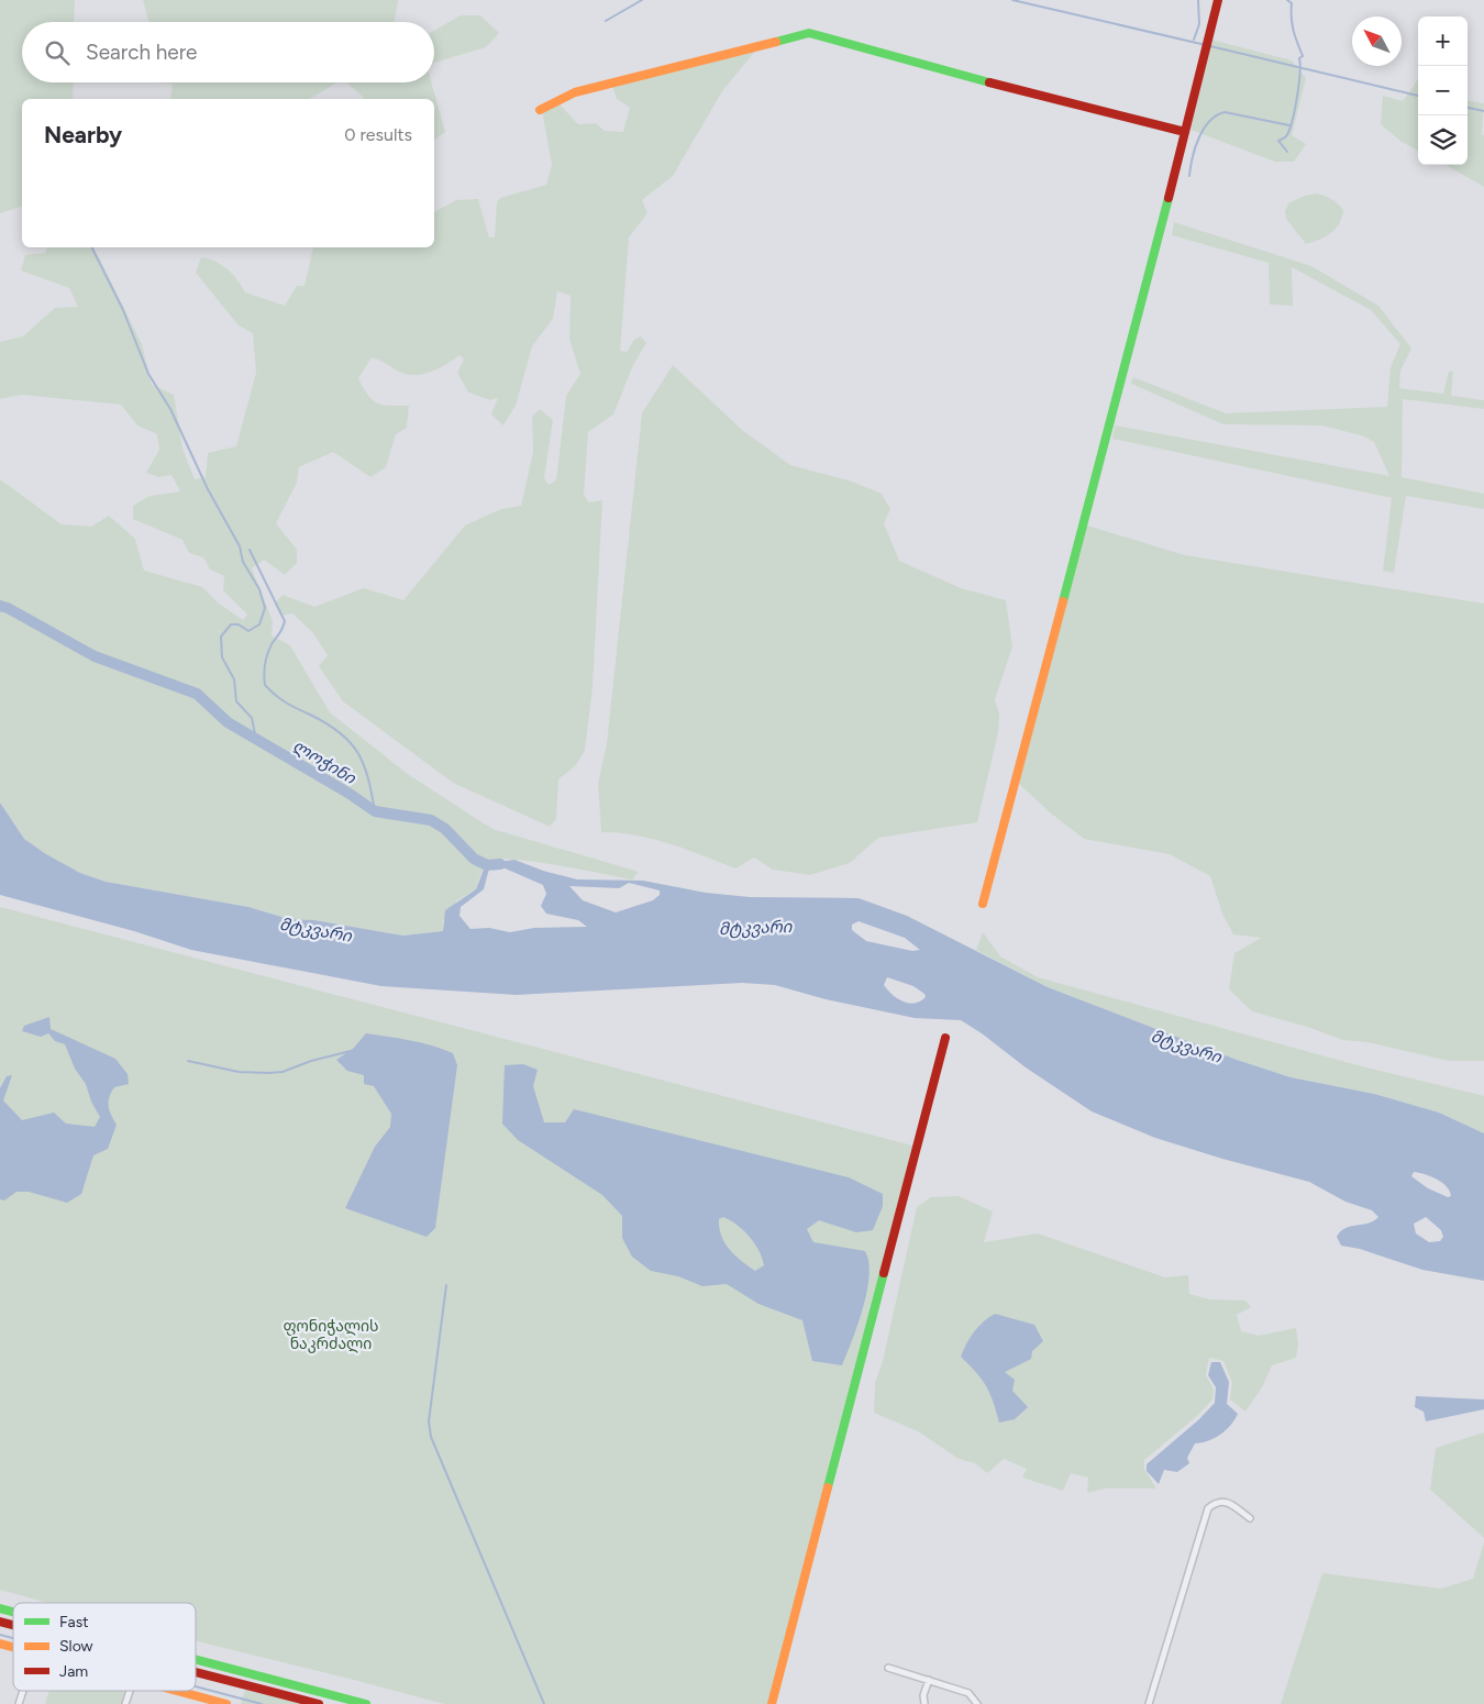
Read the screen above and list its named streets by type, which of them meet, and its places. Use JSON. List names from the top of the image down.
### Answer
{
  "water": ["ლოჭინი", "მტკვარი"],
  "parks": ["ფონიჭალის ნაკრძალი"],
  "legend": ["Fast", "Slow", "Jam"],
  "north": "top left",
  "page": {
    "map_buttons": ["+", "−"],
    "search": "Search here",
    "heading": ["Nearby", "0 results"]
  }
}
